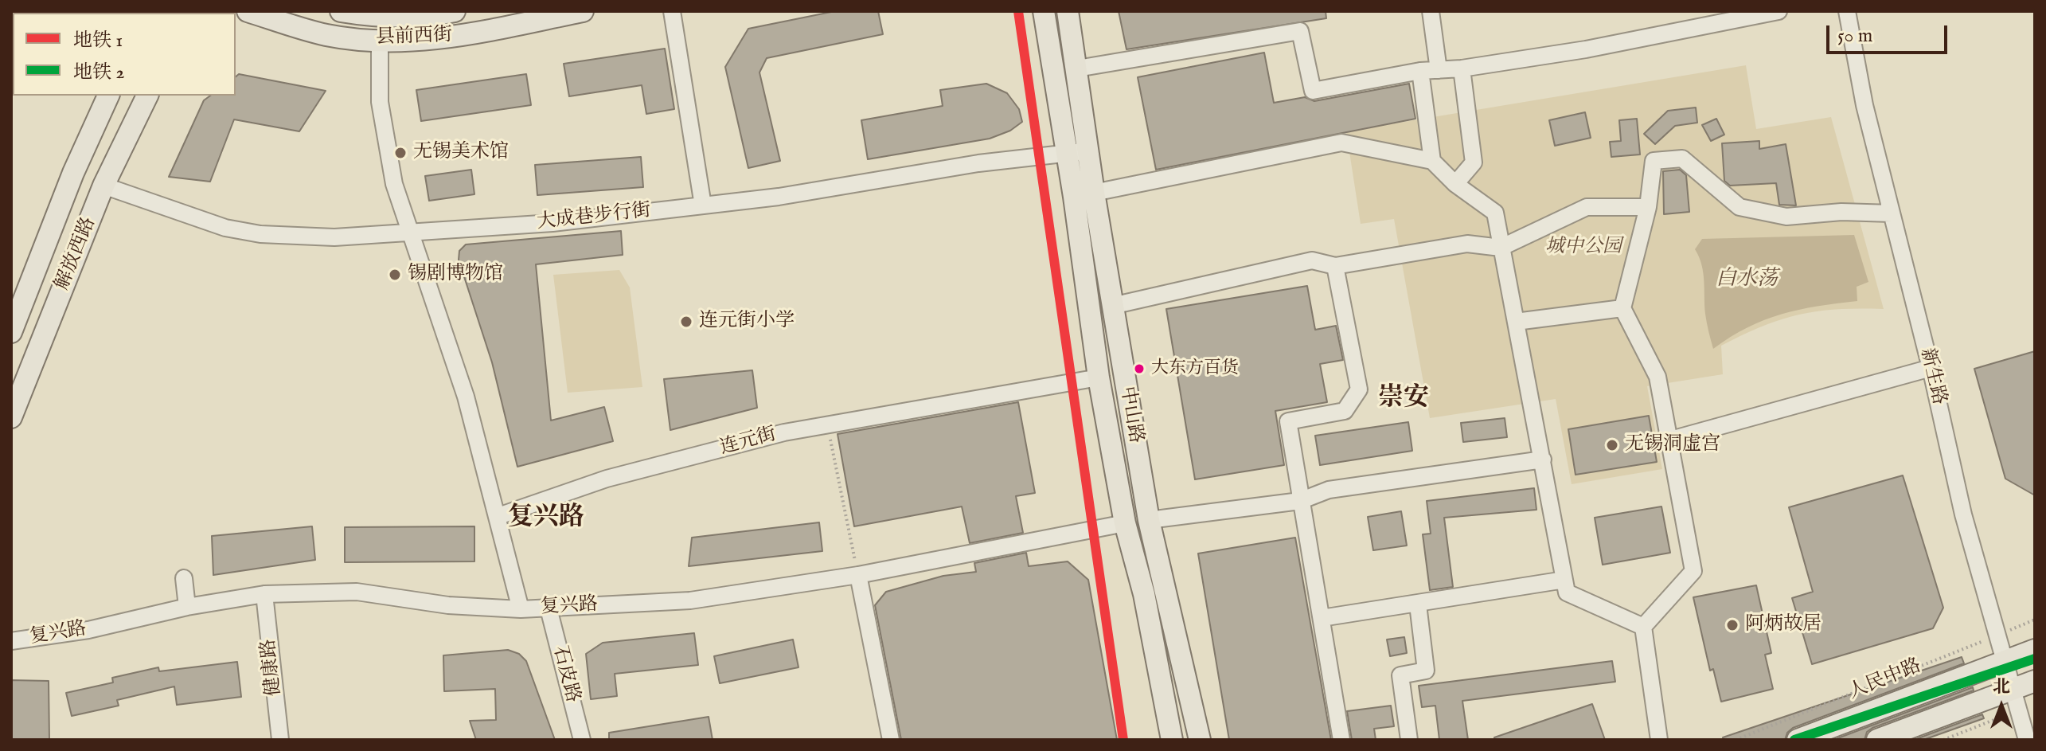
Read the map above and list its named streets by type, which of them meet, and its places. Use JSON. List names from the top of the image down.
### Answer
{
  "streets": {
    "main road": [
      "县前西街",
      "解放西路",
      "中山路",
      "人民中路"
    ],
    "street": [
      "大成巷步行街",
      "新生路",
      "连元街",
      "复兴路",
      "健康路",
      "石皮路"
    ]
  },
  "crossings": [
    ["大成巷步行街", "解放西路"],
    ["大成巷步行街", "中山路"],
    ["新生路", "人民中路"],
    ["中山路", "连元街"],
    ["中山路", "复兴路"],
    ["复兴路", "健康路"],
    ["复兴路", "石皮路"]
  ],
  "districts": ["崇安", "复兴路"],
  "water": ["白水荡"],
  "parks": ["城中公园"],
  "places": [
    "无锡美术馆",
    "锡剧博物馆",
    "连元街小学",
    "大东方百货",
    "无锡洞虚宫",
    "阿炳故居"
  ],
  "lines": ["metro line 1", "metro line 2"],
  "legend": ["地铁 1", "地铁 2"],
  "scale_bar": "50 m",
  "north": "top"
}
